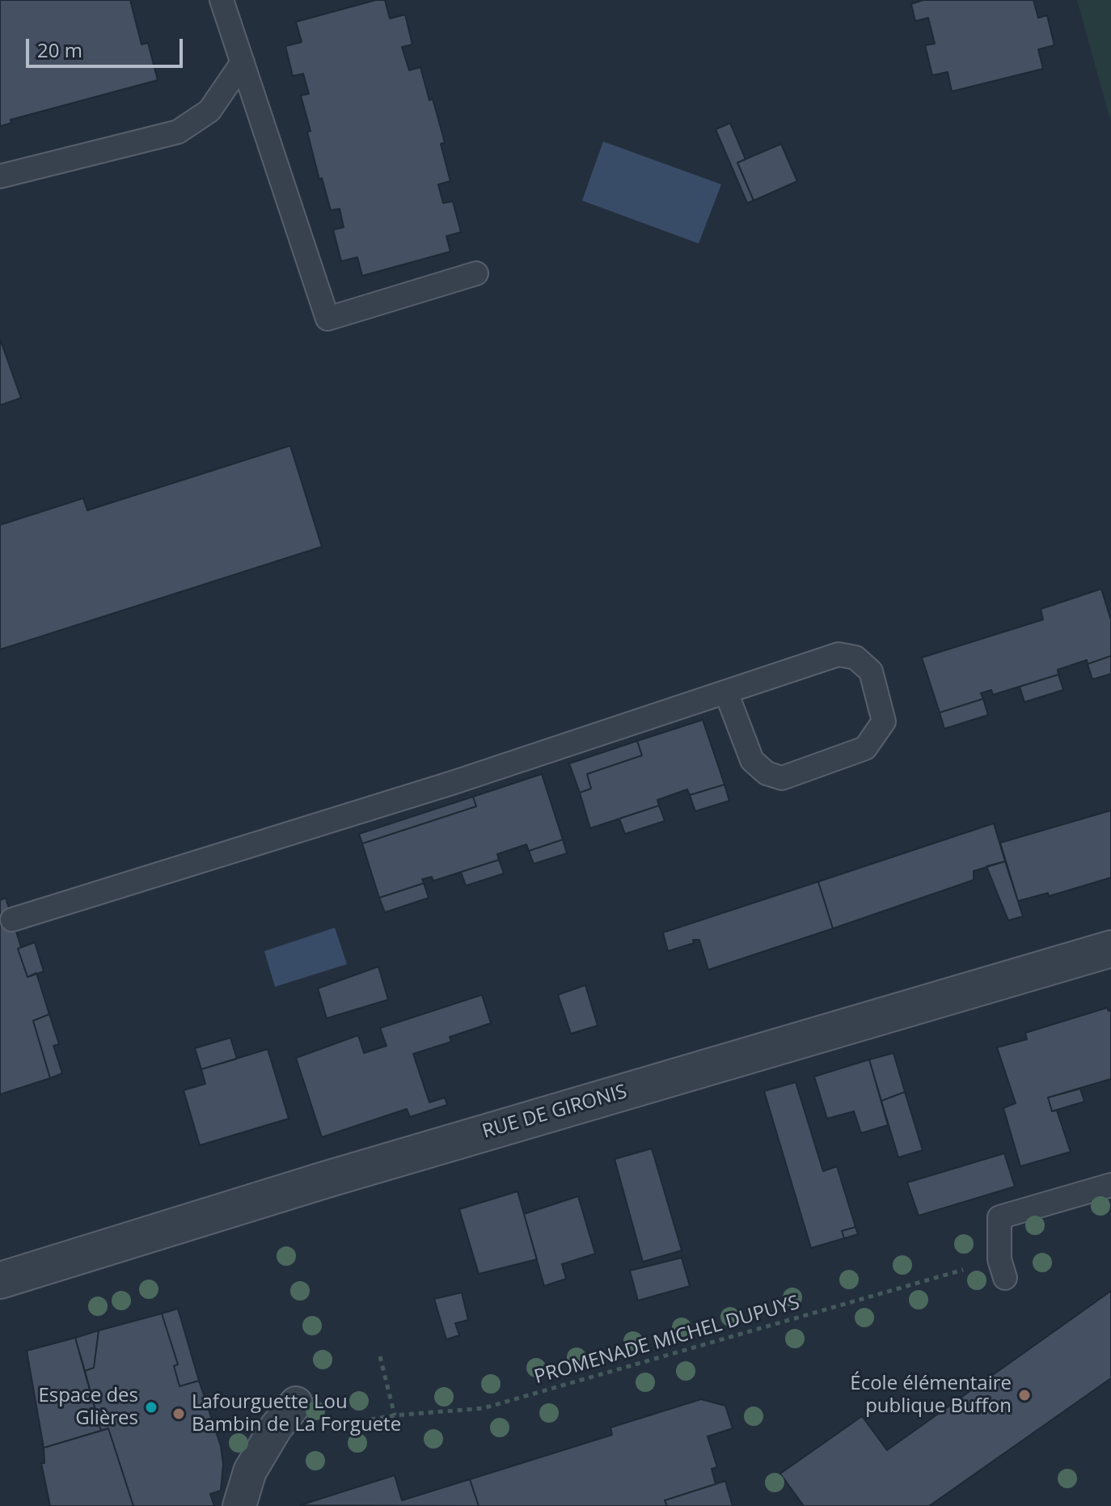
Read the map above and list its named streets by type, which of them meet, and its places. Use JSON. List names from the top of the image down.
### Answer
{
  "streets": {
    "street": ["RUE DE GIRONIS"],
    "path": ["PROMENADE MICHEL DUPUYS"]
  },
  "places": ["École élémentaire publique Buffon", "Espace des Glières", "Lafourguette Lou Bambin de La Forguete"],
  "scale_bar": "20 m"
}
